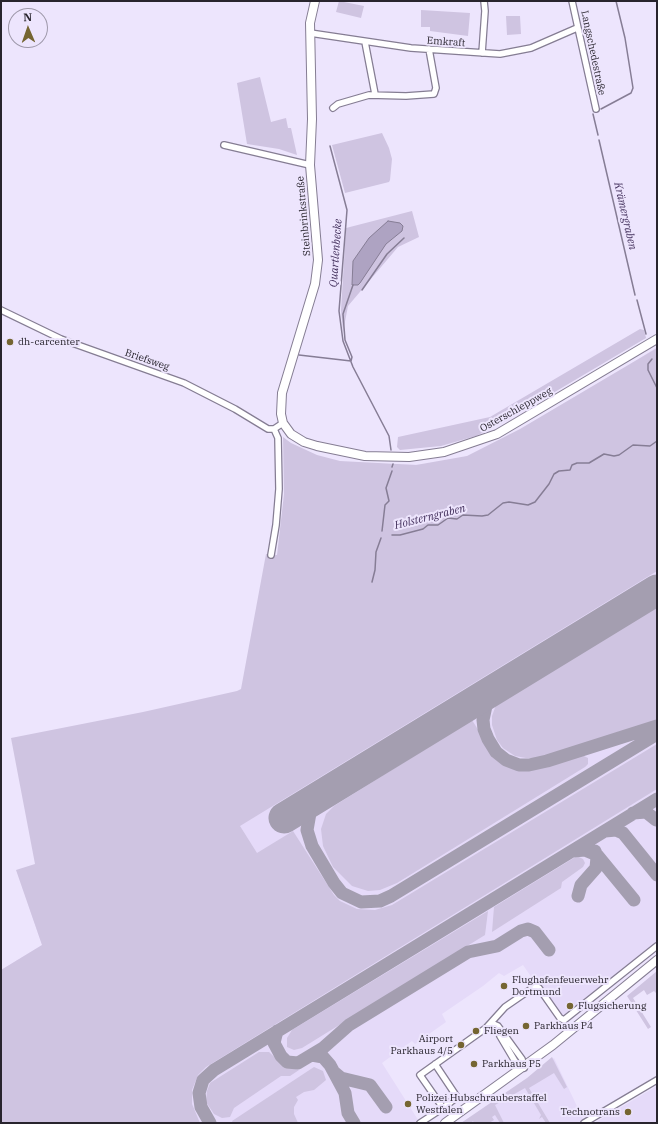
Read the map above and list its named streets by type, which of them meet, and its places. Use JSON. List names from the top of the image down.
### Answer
{
  "streets": {
    "street": [
      "Emkraft",
      "Langschedestraße",
      "Steinbrinkstraße",
      "Briefsweg",
      "Osterschleppweg"
    ]
  },
  "crossings": [
    ["Emkraft", "Langschedestraße"],
    ["Emkraft", "Steinbrinkstraße"],
    ["Steinbrinkstraße", "Osterschleppweg"]
  ],
  "water": ["Krämergraben", "Quartlenbecke", "Holsterngraben"],
  "places": [
    "dh-carcenter",
    "Flughafenfeuerwehr Dortmund",
    "Flugsicherung",
    "Parkhaus P4",
    "Fliegen",
    "Airport Parkhaus 4/5",
    "Parkhaus P5",
    "Polizei Hubschrauberstaffel Westfalen",
    "Technotrans"
  ],
  "north": "top"
}
